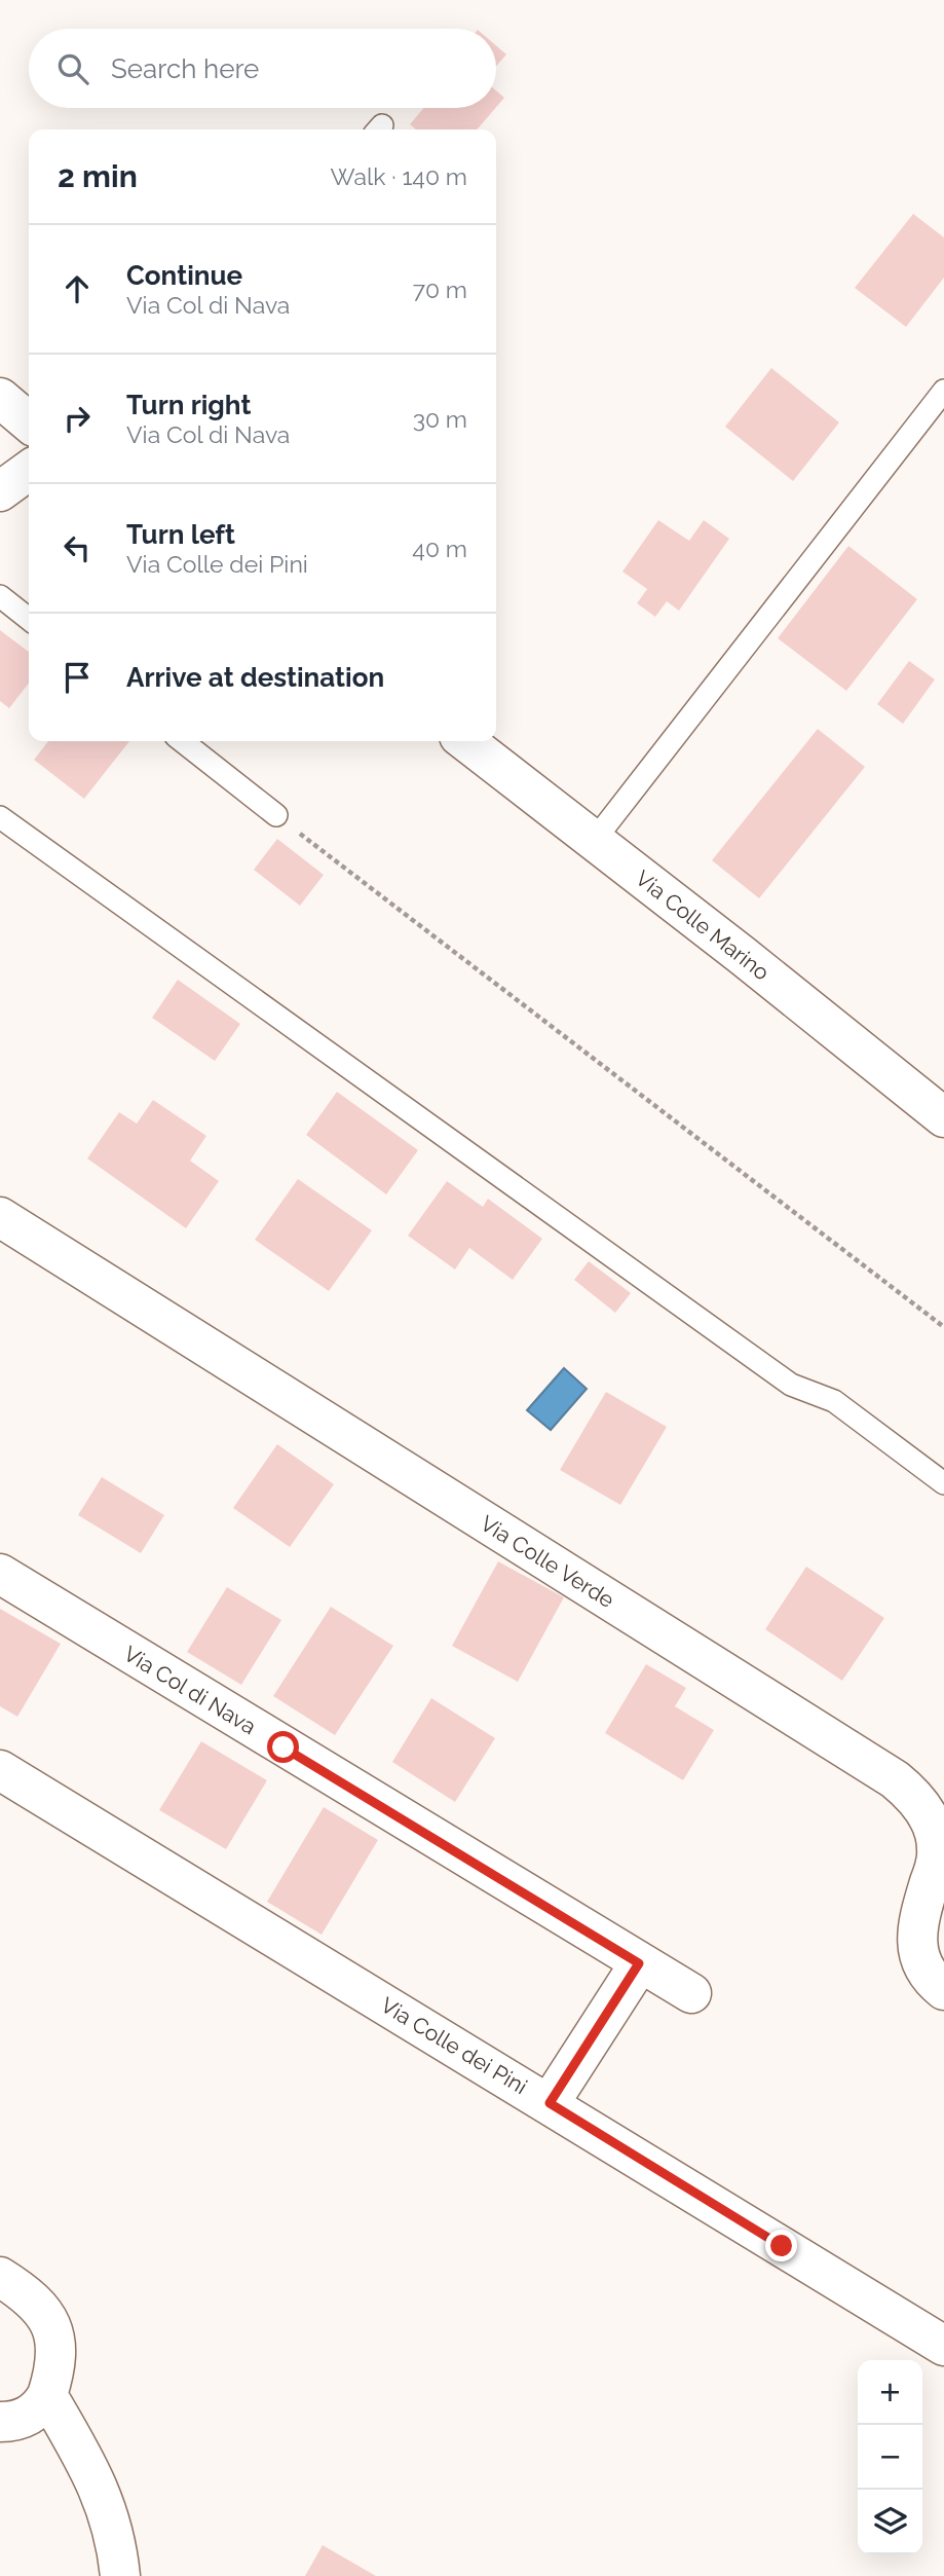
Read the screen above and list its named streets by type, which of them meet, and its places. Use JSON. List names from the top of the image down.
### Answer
{
  "streets": {
    "street": [
      "Via Colle Marino",
      "Via Colle Verde",
      "Via Col di Nava",
      "Via Colle dei Pini"
    ]
  },
  "page": {
    "search": "Search here",
    "heading": ["2 min", "Walk · 140 m"],
    "list": [
      ["Continue", "Via Col di Nava", "70 m"],
      ["Turn right", "Via Col di Nava", "30 m"],
      ["Turn left", "Via Colle dei Pini", "40 m"],
      "Arrive at destination"
    ],
    "map_buttons": ["+", "−"]
  }
}
